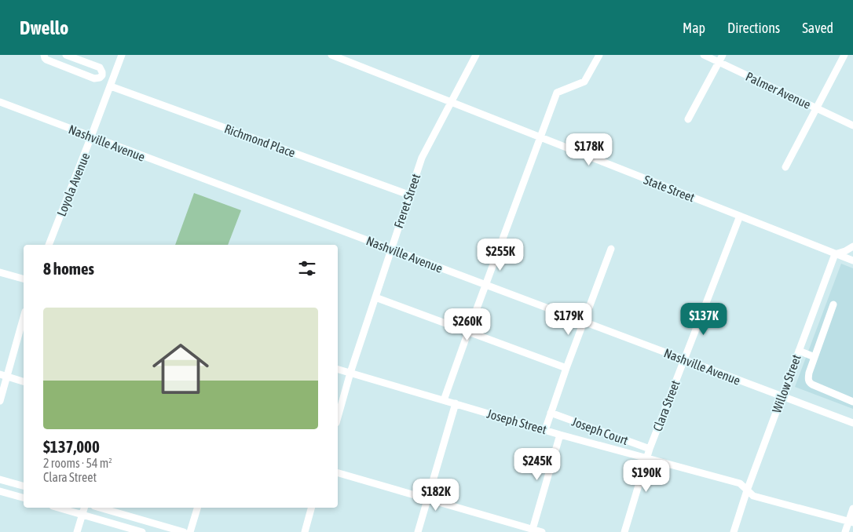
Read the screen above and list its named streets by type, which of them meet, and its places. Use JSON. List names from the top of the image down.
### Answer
{
  "streets": {
    "street": [
      "Palmer Avenue",
      "Richmond Place",
      "Nashville Avenue",
      "Loyola Avenue",
      "State Street",
      "Freret Street",
      "Willow Street",
      "Clara Street",
      "Joseph Street",
      "Joseph Court"
    ]
  },
  "crossings": [
    ["Richmond Place", "Loyola Avenue"],
    ["Richmond Place", "Freret Street"],
    ["Nashville Avenue", "Loyola Avenue"],
    ["Nashville Avenue", "Freret Street"],
    ["Nashville Avenue", "Willow Street"],
    ["Nashville Avenue", "Clara Street"],
    ["State Street", "Freret Street"],
    ["State Street", "Willow Street"],
    ["State Street", "Clara Street"],
    ["Freret Street", "Joseph Street"],
    ["Willow Street", "Joseph Street"],
    ["Clara Street", "Joseph Street"],
    ["Clara Street", "Joseph Court"]
  ],
  "page": {
    "header": "Dwello",
    "nav": ["Map", "Directions", "Saved"],
    "price": [
      "$178K",
      "$255K",
      "$179K",
      "$137K",
      "$260K",
      "$245K",
      "$190K",
      "$182K"
    ],
    "heading": "8 homes",
    "list": [
      {
        "name": "$137,000",
        "note": "2 rooms · 54 m² · Clara Street"
      }
    ]
  }
}
